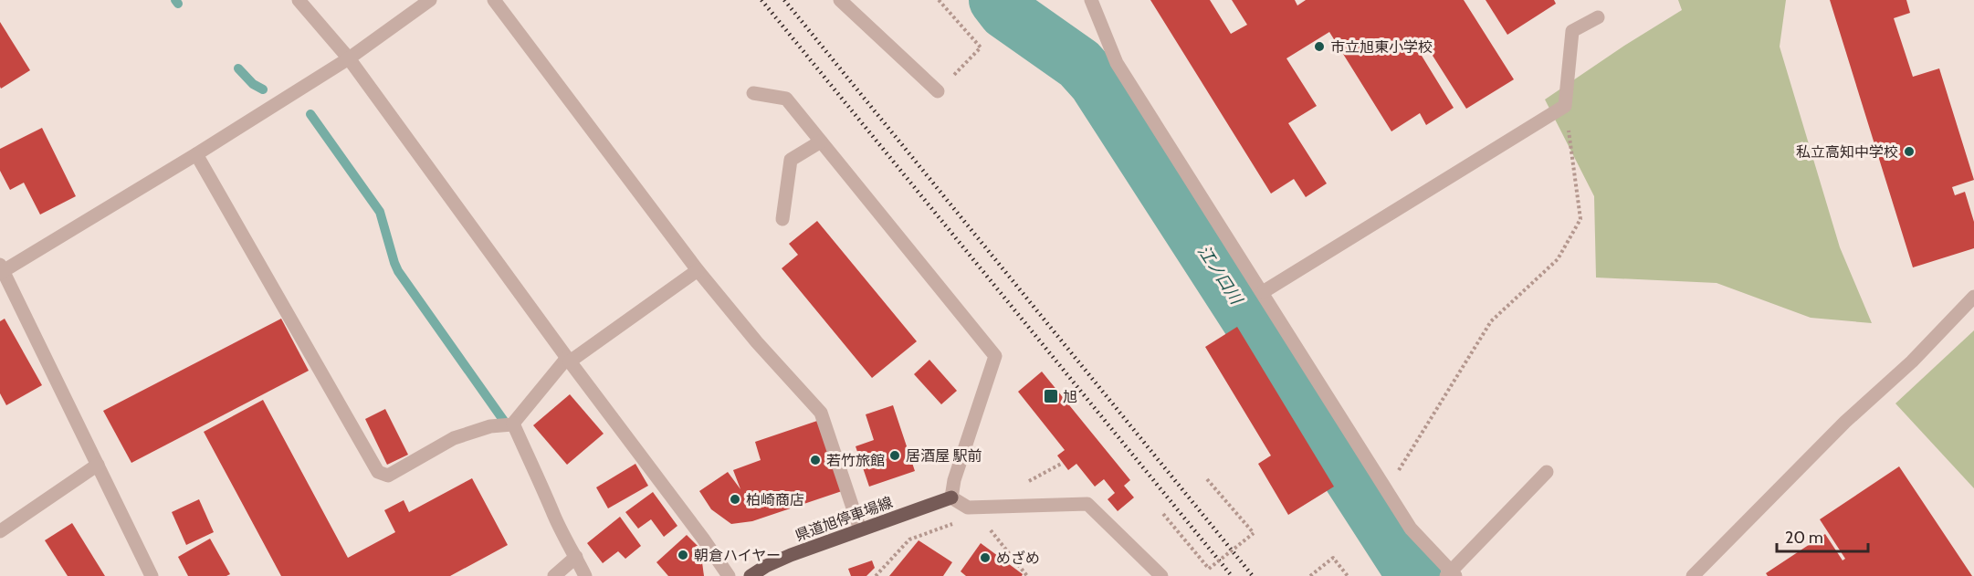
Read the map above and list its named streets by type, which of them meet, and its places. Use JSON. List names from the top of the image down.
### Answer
{
  "streets": {
    "main road": ["県道旭停車場線"]
  },
  "water": ["江ノ口川"],
  "places": {
    "other": [
      "市立旭東小学校",
      "私立高知中学校",
      "居酒屋 駅前",
      "若竹旅館",
      "柏崎商店",
      "朝倉ハイヤー",
      "めざめ"
    ],
    "transit": ["旭"]
  },
  "scale_bar": "20 m"
}
